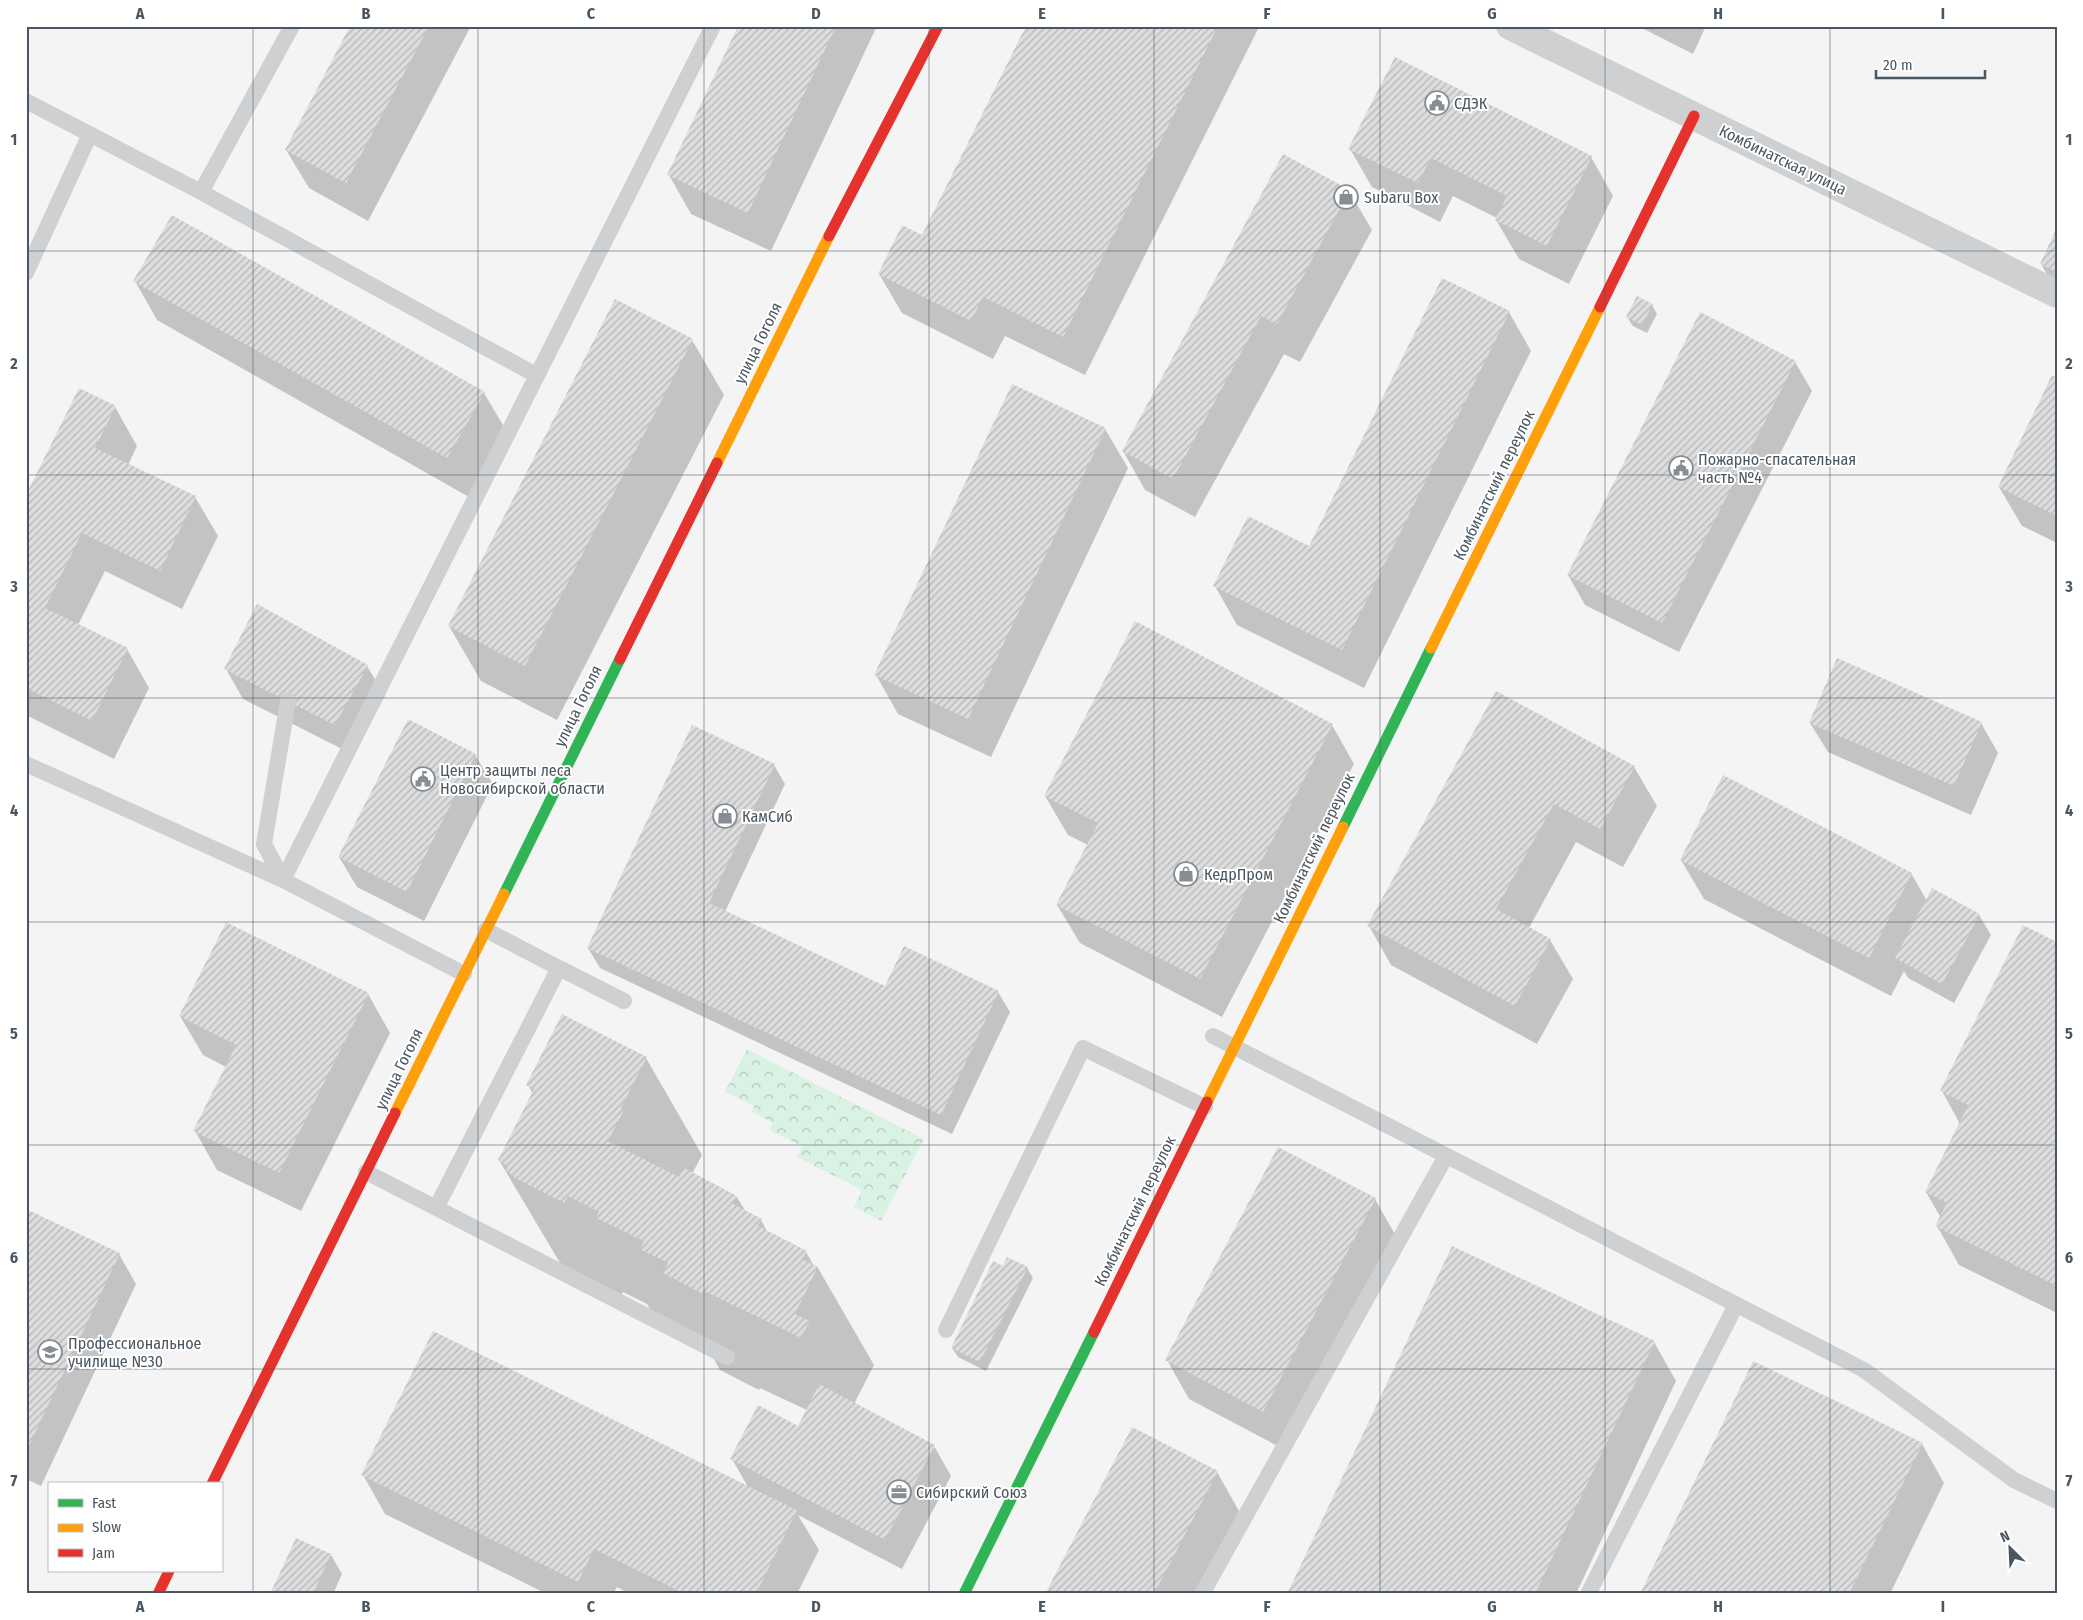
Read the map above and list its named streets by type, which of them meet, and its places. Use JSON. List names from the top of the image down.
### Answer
{
  "streets": {
    "street": ["Комбинатская улица", "улица Гоголя", "Комбинатский переулок"]
  },
  "crossings": [
    ["Комбинатская улица", "Комбинатский переулок"]
  ],
  "places": {
    "public building": ["СДЭК", "Пожарно-спасательная часть №4", "Центр защиты леса Новосибирской области"],
    "shop": ["Subaru Box", "КамСиб", "КедрПром"],
    "school or university": ["Профессиональное училище №30"],
    "office": ["Сибирский Союз"]
  },
  "legend": ["Fast", "Slow", "Jam"],
  "scale_bar": "20 m",
  "north": "top left",
  "grid": {
    "columns": [
      "A",
      "B",
      "C",
      "D",
      "E",
      "F",
      "G",
      "H",
      "I"
    ],
    "rows": [
      "1",
      "2",
      "3",
      "4",
      "5",
      "6",
      "7"
    ]
  }
}
